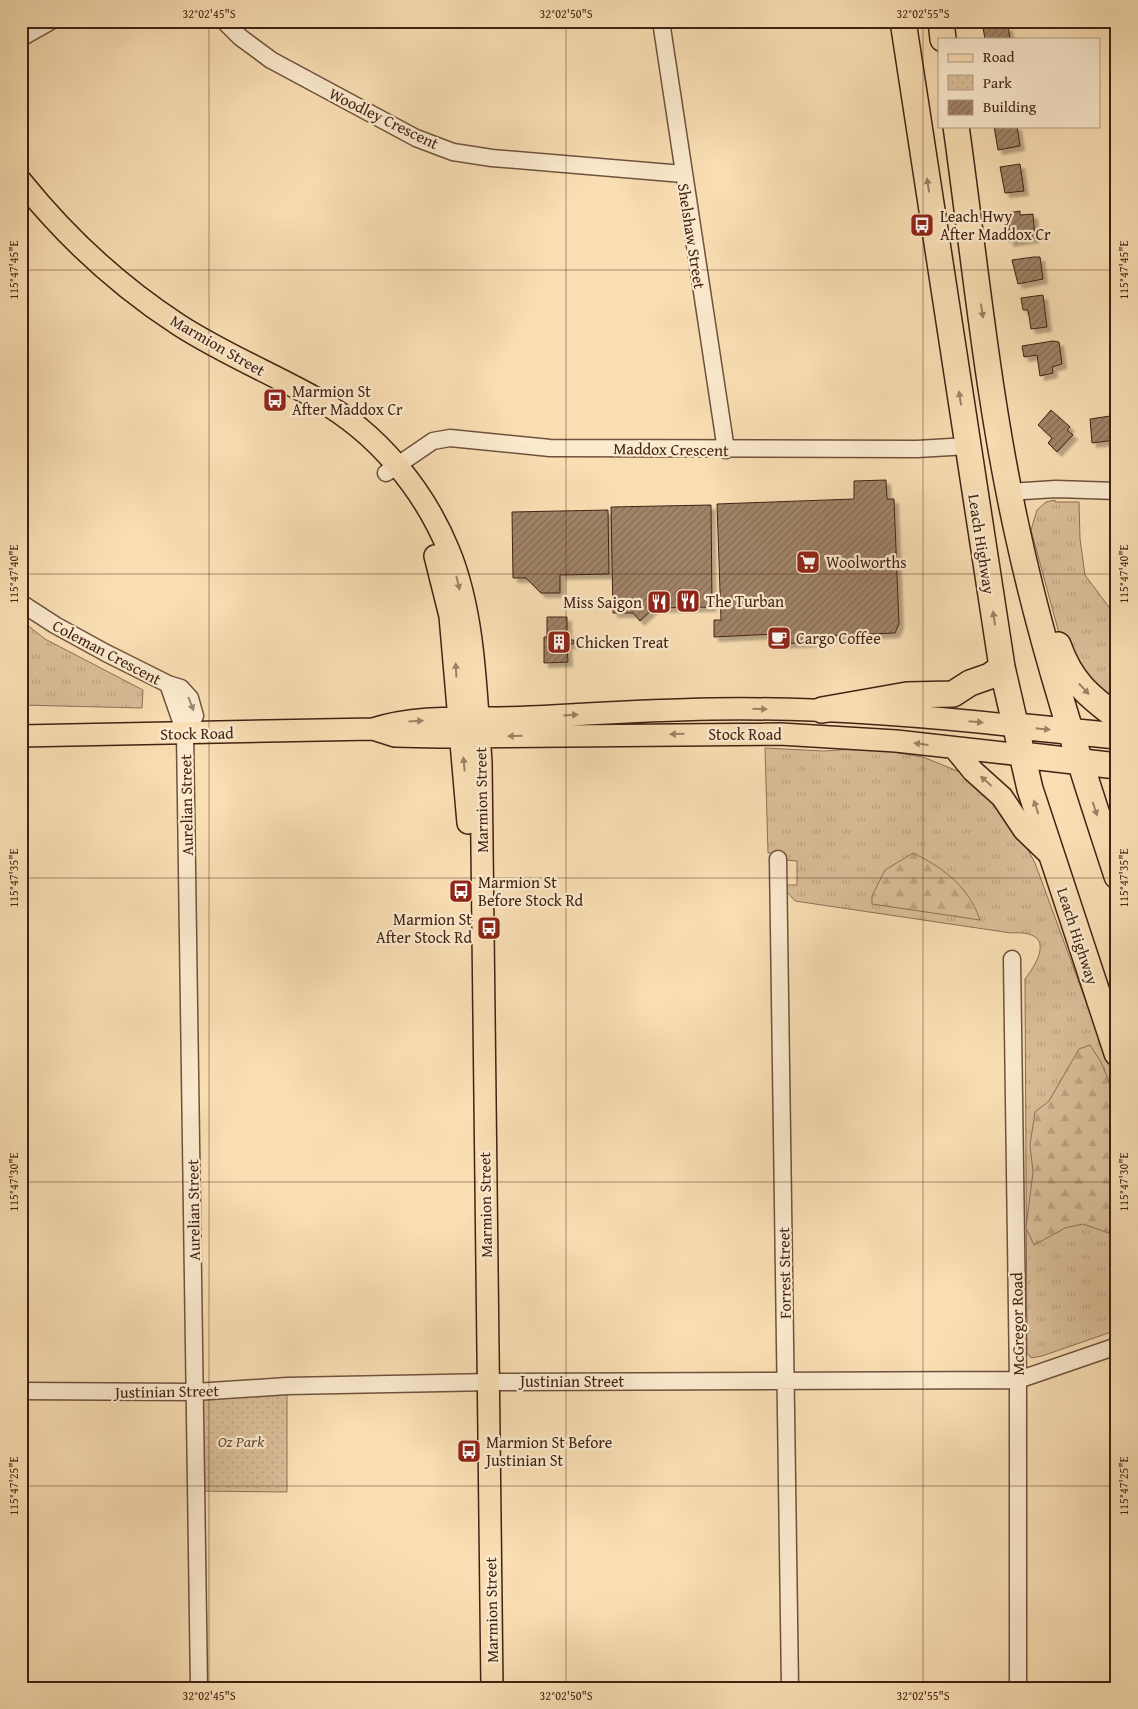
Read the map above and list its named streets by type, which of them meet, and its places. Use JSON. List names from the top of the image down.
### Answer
{
  "streets": {
    "highway": ["Leach Highway", "Stock Road"],
    "main road": ["Marmion Street"],
    "street": [
      "Woodley Crescent",
      "Shelshaw Street",
      "Maddox Crescent",
      "Coleman Crescent",
      "Aurelian Street",
      "Forrest Street",
      "McGregor Road",
      "Justinian Street"
    ]
  },
  "crossings": [
    ["Woodley Crescent", "Shelshaw Street"],
    ["Shelshaw Street", "Maddox Crescent"],
    ["Marmion Street", "Maddox Crescent"],
    ["Marmion Street", "Stock Road"],
    ["Marmion Street", "Justinian Street"],
    ["Maddox Crescent", "Leach Highway"],
    ["Leach Highway", "Stock Road"],
    ["Coleman Crescent", "Stock Road"],
    ["Coleman Crescent", "Aurelian Street"],
    ["Stock Road", "Aurelian Street"],
    ["Aurelian Street", "Justinian Street"],
    ["Forrest Street", "Justinian Street"],
    ["McGregor Road", "Justinian Street"]
  ],
  "parks": ["Oz Park"],
  "places": {
    "bus stop": [
      "Leach Hwy After Maddox Cr",
      "Marmion St After Maddox Cr",
      "Marmion St Before Stock Rd",
      "Marmion St After Stock Rd",
      "Marmion St Before Justinian St"
    ],
    "supermarket": ["Woolworths"],
    "restaurant": ["The Turban", "Miss Saigon"],
    "cafe": ["Cargo Coffee"],
    "building": ["Chicken Treat"]
  },
  "legend": ["Road", "Park", "Building"],
  "coordinates": [
    "32°02'45\"S",
    "32°02'50\"S",
    "32°02'55\"S",
    "115°47'45\"E",
    "115°47'40\"E",
    "115°47'35\"E",
    "115°47'30\"E",
    "115°47'25\"E"
  ]
}
